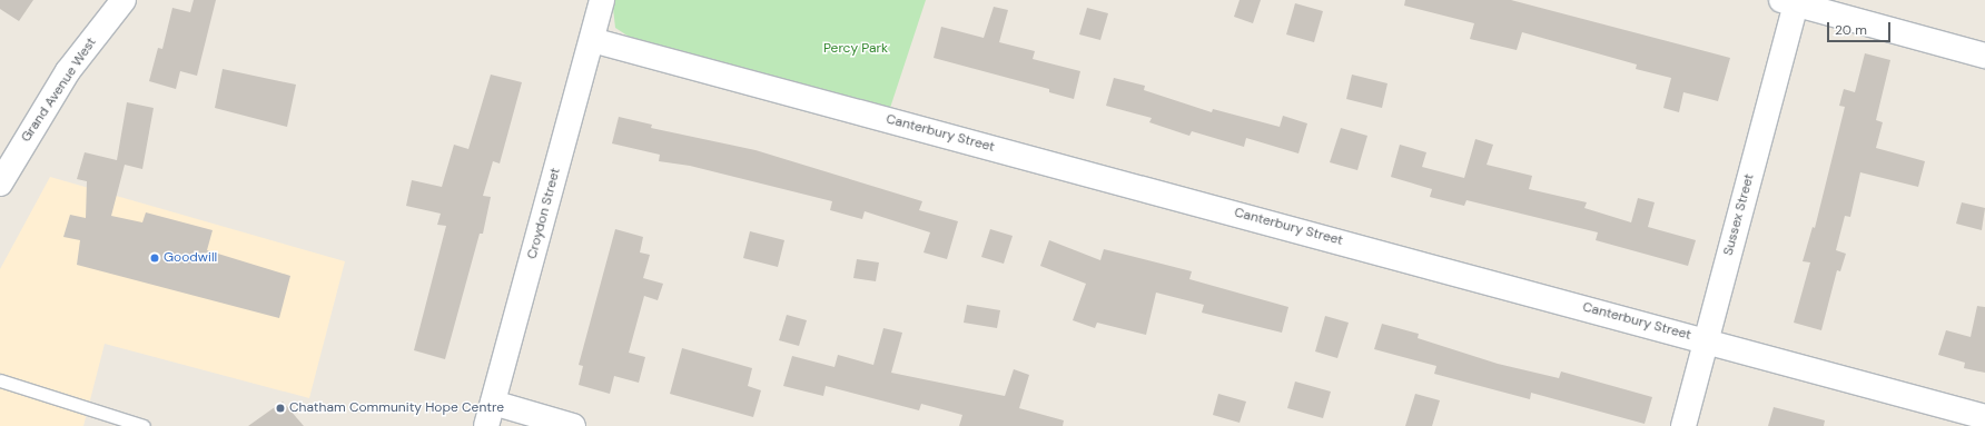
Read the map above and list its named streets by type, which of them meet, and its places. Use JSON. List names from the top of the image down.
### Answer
{
  "streets": {
    "street": [
      "Grand Avenue West",
      "Canterbury Street",
      "Croydon Street",
      "Sussex Street"
    ]
  },
  "crossings": [
    ["Canterbury Street", "Croydon Street"],
    ["Canterbury Street", "Sussex Street"]
  ],
  "parks": ["Percy Park"],
  "places": ["Goodwill", "Chatham Community Hope Centre"],
  "scale_bar": "20 m"
}
